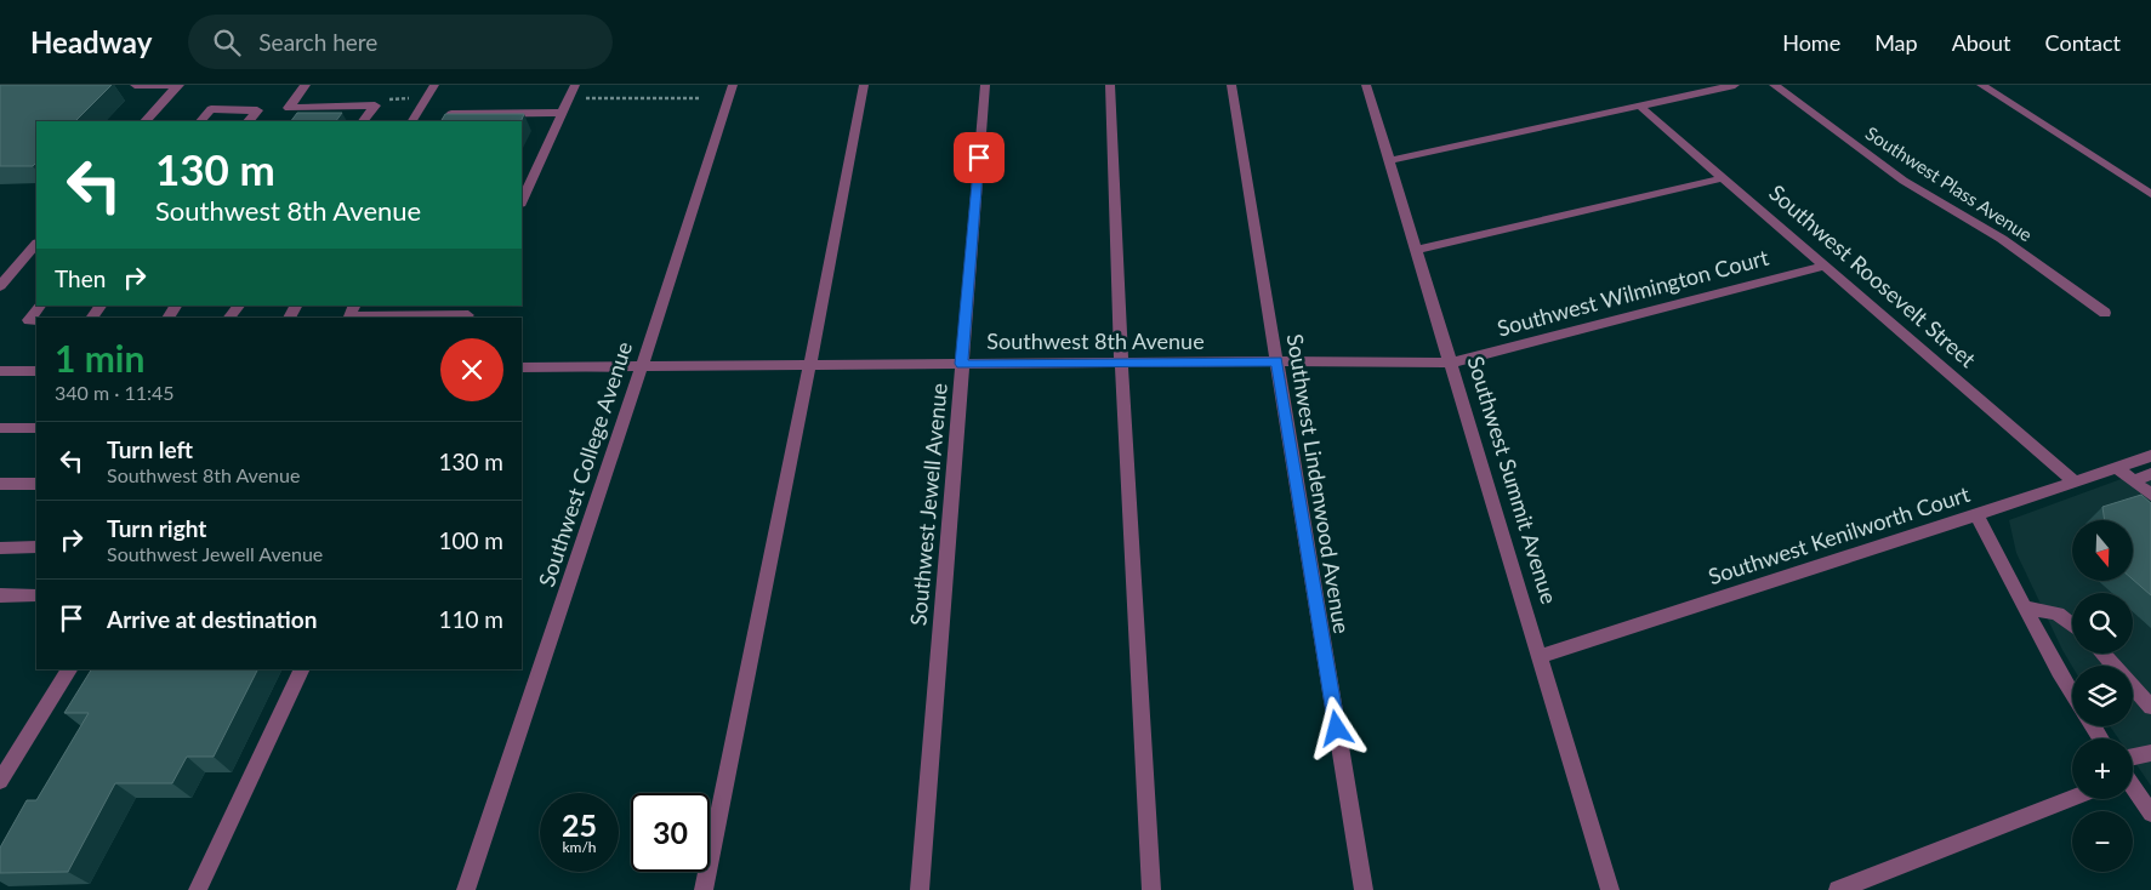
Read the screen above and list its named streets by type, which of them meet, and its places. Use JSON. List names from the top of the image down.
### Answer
{
  "streets": {
    "street": [
      "Southwest Plass Avenue",
      "Southwest Roosevelt Street",
      "Southwest Wilmington Court",
      "Southwest 8th Avenue",
      "Southwest College Avenue",
      "Southwest Summit Avenue",
      "Southwest Lindenwood Avenue",
      "Southwest Jewell Avenue",
      "Southwest Kenilworth Court"
    ]
  },
  "crossings": [
    ["Southwest Roosevelt Street", "Southwest Wilmington Court"],
    ["Southwest Roosevelt Street", "Southwest Kenilworth Court"],
    ["Southwest Wilmington Court", "Southwest 8th Avenue"],
    ["Southwest Wilmington Court", "Southwest Summit Avenue"],
    ["Southwest 8th Avenue", "Southwest College Avenue"],
    ["Southwest 8th Avenue", "Southwest Summit Avenue"],
    ["Southwest 8th Avenue", "Southwest Lindenwood Avenue"],
    ["Southwest 8th Avenue", "Southwest Jewell Avenue"],
    ["Southwest Summit Avenue", "Southwest Kenilworth Court"]
  ],
  "north": "bottom",
  "page": {
    "header": "Headway",
    "search": "Search here",
    "nav": [
      "Home",
      "Map",
      "About",
      "Contact"
    ],
    "turn": ["130 m", "Southwest 8th Avenue"],
    "then": "Then",
    "heading": ["1 min", "340 m · 11:45"],
    "list": [
      {
        "name": "Turn left",
        "note": "Southwest 8th Avenue",
        "value": "130 m"
      },
      {
        "name": "Turn right",
        "note": "Southwest Jewell Avenue",
        "value": "100 m"
      },
      {
        "name": "Arrive at destination",
        "value": "110 m"
      }
    ],
    "map_buttons": ["+", "−"],
    "speed": "25 km/h",
    "limit": "30"
  }
}
